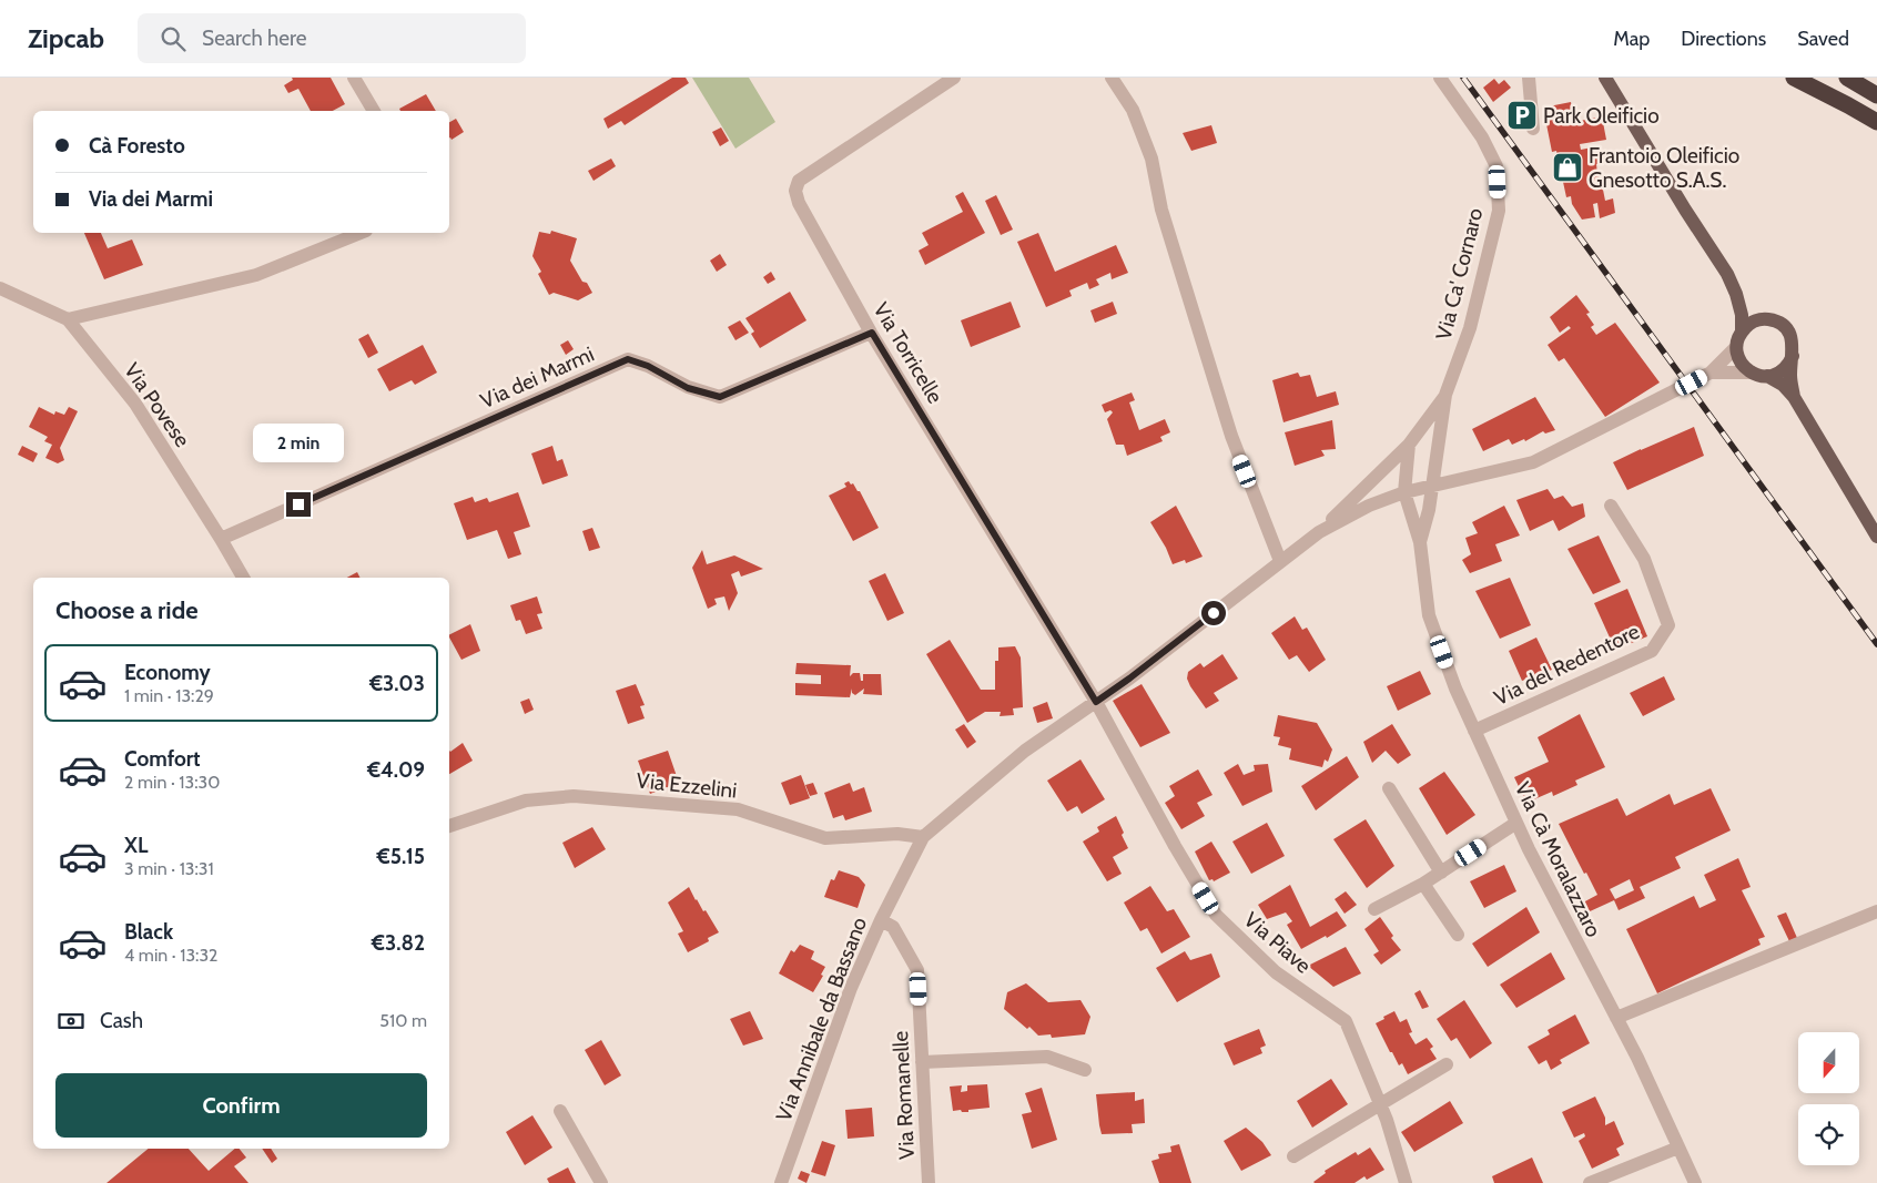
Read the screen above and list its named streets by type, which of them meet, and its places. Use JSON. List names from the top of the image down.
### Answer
{
  "streets": {
    "street": [
      "Via Ca' Cornaro",
      "Via Torricelle",
      "Via dei Marmi",
      "Via Povese",
      "Via del Redentore",
      "Via Ezzelini",
      "Via Cà Moralazzaro",
      "Via Piave",
      "Via Annibale da Bassano",
      "Via Romanelle"
    ]
  },
  "crossings": [
    ["Via Ca' Cornaro", "Via Cà Moralazzaro"],
    ["Via Ca' Cornaro", "Via Annibale da Bassano"],
    ["Via Torricelle", "Via dei Marmi"],
    ["Via Torricelle", "Via Piave"],
    ["Via Torricelle", "Via Annibale da Bassano"],
    ["Via dei Marmi", "Via Povese"],
    ["Via del Redentore", "Via Cà Moralazzaro"],
    ["Via Ezzelini", "Via Annibale da Bassano"],
    ["Via Cà Moralazzaro", "Via Annibale da Bassano"],
    ["Via Piave", "Via Annibale da Bassano"],
    ["Via Annibale da Bassano", "Via Romanelle"]
  ],
  "places": {
    "parking": ["Park Oleificio"],
    "shop": ["Frantoio Oleificio Gnesotto S.A.S."]
  },
  "north": "bottom",
  "page": {
    "header": "Zipcab",
    "search": "Search here",
    "nav": ["Map", "Directions", "Saved"],
    "banner": ["Cà Foresto", "Via dei Marmi"],
    "bubble": "2 min",
    "heading": "Choose a ride",
    "list": [
      {
        "name": "Economy",
        "note": "1 min · 13:29",
        "value": "€3.03"
      },
      {
        "name": "Comfort",
        "note": "2 min · 13:30",
        "value": "€4.09"
      },
      {
        "name": "XL",
        "note": "3 min · 13:31",
        "value": "€5.15"
      },
      {
        "name": "Black",
        "note": "4 min · 13:32",
        "value": "€3.82"
      }
    ],
    "pay": ["Cash", "510 m"],
    "buttons": "Confirm"
  }
}
